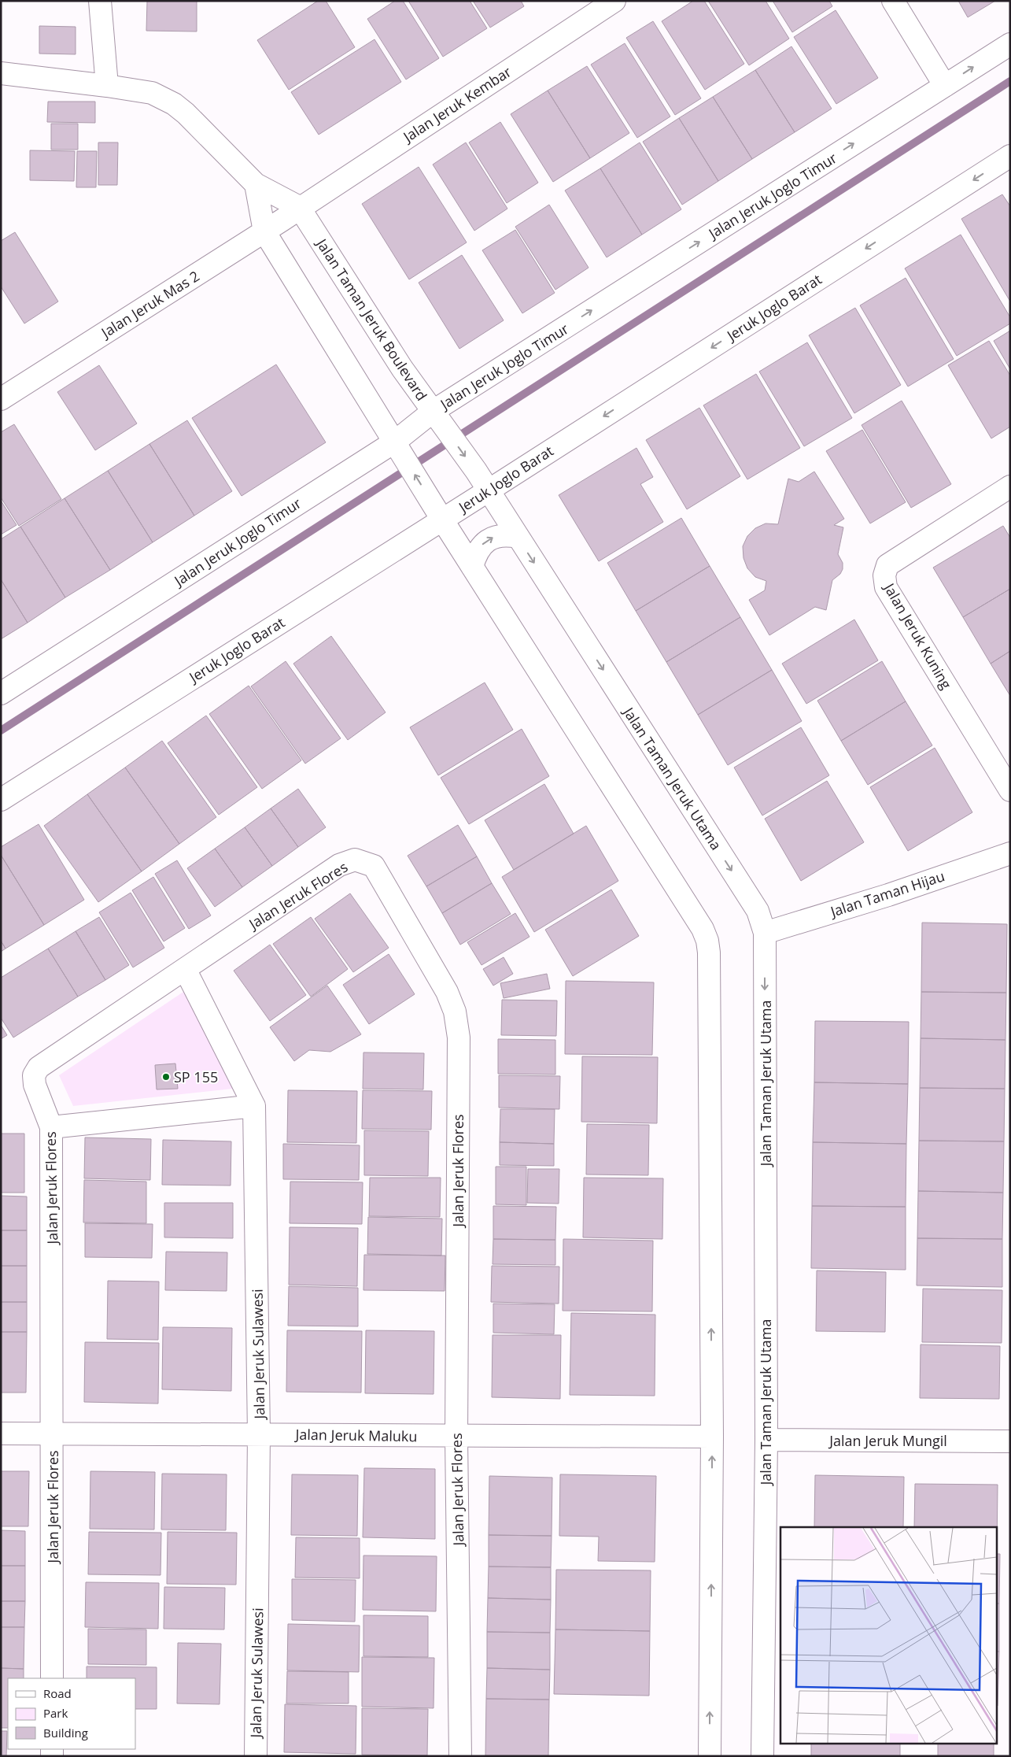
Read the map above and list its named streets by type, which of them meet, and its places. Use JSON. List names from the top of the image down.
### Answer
{
  "streets": {
    "street": [
      "Jalan Jeruk Kembar",
      "Jalan Jeruk Joglo Timur",
      "Jalan Jeruk Mas 2",
      "Jeruk Joglo Barat",
      "Jalan Taman Jeruk Boulevard",
      "Jalan Jeruk Kuning",
      "Jalan Taman Jeruk Utama",
      "Jalan Taman Hijau",
      "Jalan Jeruk Flores",
      "Jalan Jeruk Sulawesi",
      "Jalan Jeruk Maluku",
      "Jalan Jeruk Mungil"
    ]
  },
  "crossings": [
    ["Jalan Jeruk Kembar", "Jalan Jeruk Mas 2"],
    ["Jalan Jeruk Kembar", "Jalan Taman Jeruk Boulevard"],
    ["Jalan Jeruk Joglo Timur", "Jalan Taman Jeruk Boulevard"],
    ["Jalan Jeruk Mas 2", "Jalan Taman Jeruk Boulevard"],
    ["Jeruk Joglo Barat", "Jalan Taman Jeruk Boulevard"],
    ["Jeruk Joglo Barat", "Jalan Taman Jeruk Utama"],
    ["Jalan Taman Jeruk Boulevard", "Jalan Taman Jeruk Utama"],
    ["Jalan Taman Jeruk Utama", "Jalan Taman Hijau"],
    ["Jalan Taman Jeruk Utama", "Jalan Jeruk Mungil"],
    ["Jalan Jeruk Flores", "Jalan Jeruk Sulawesi"],
    ["Jalan Jeruk Flores", "Jalan Jeruk Maluku"],
    ["Jalan Jeruk Sulawesi", "Jalan Jeruk Maluku"]
  ],
  "one_way": ["Jalan Jeruk Joglo Timur", "Jeruk Joglo Barat"],
  "places": ["SP 155"],
  "legend": ["Road", "Park", "Building"]
}
